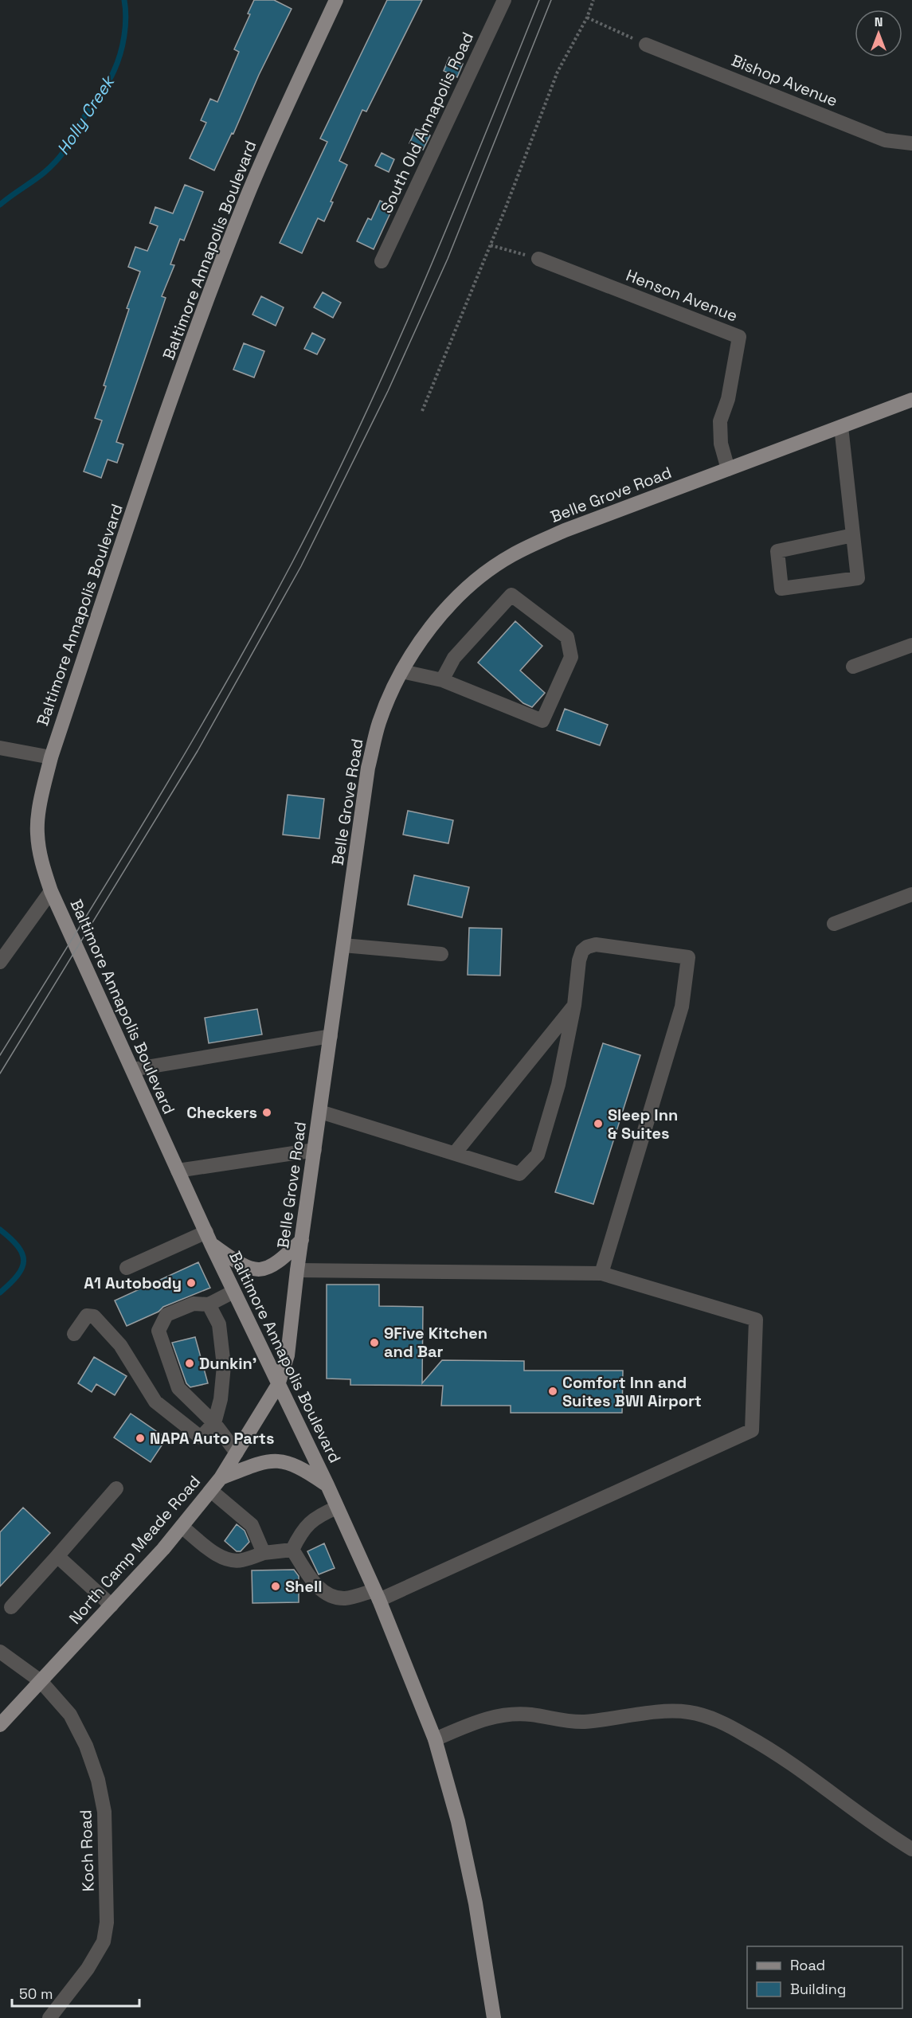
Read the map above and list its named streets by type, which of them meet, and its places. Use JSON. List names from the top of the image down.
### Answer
{
  "streets": {
    "main road": ["Baltimore Annapolis Boulevard", "Belle Grove Road", "North Camp Meade Road"],
    "street": [
      "Bishop Avenue",
      "South Old Annapolis Road",
      "Henson Avenue",
      "Koch Road"
    ]
  },
  "crossings": [
    ["Baltimore Annapolis Boulevard", "Belle Grove Road"],
    ["Baltimore Annapolis Boulevard", "North Camp Meade Road"],
    ["Henson Avenue", "Belle Grove Road"],
    ["Belle Grove Road", "North Camp Meade Road"],
    ["North Camp Meade Road", "Koch Road"]
  ],
  "water": ["Holly Creek"],
  "places": [
    "Checkers",
    "Sleep Inn & Suites",
    "A1 Autobody",
    "9Five Kitchen and Bar",
    "Dunkin'",
    "Comfort Inn and Suites BWI Airport",
    "NAPA Auto Parts",
    "Shell"
  ],
  "legend": ["Road", "Building"],
  "scale_bar": "50 m",
  "north": "top"
}
